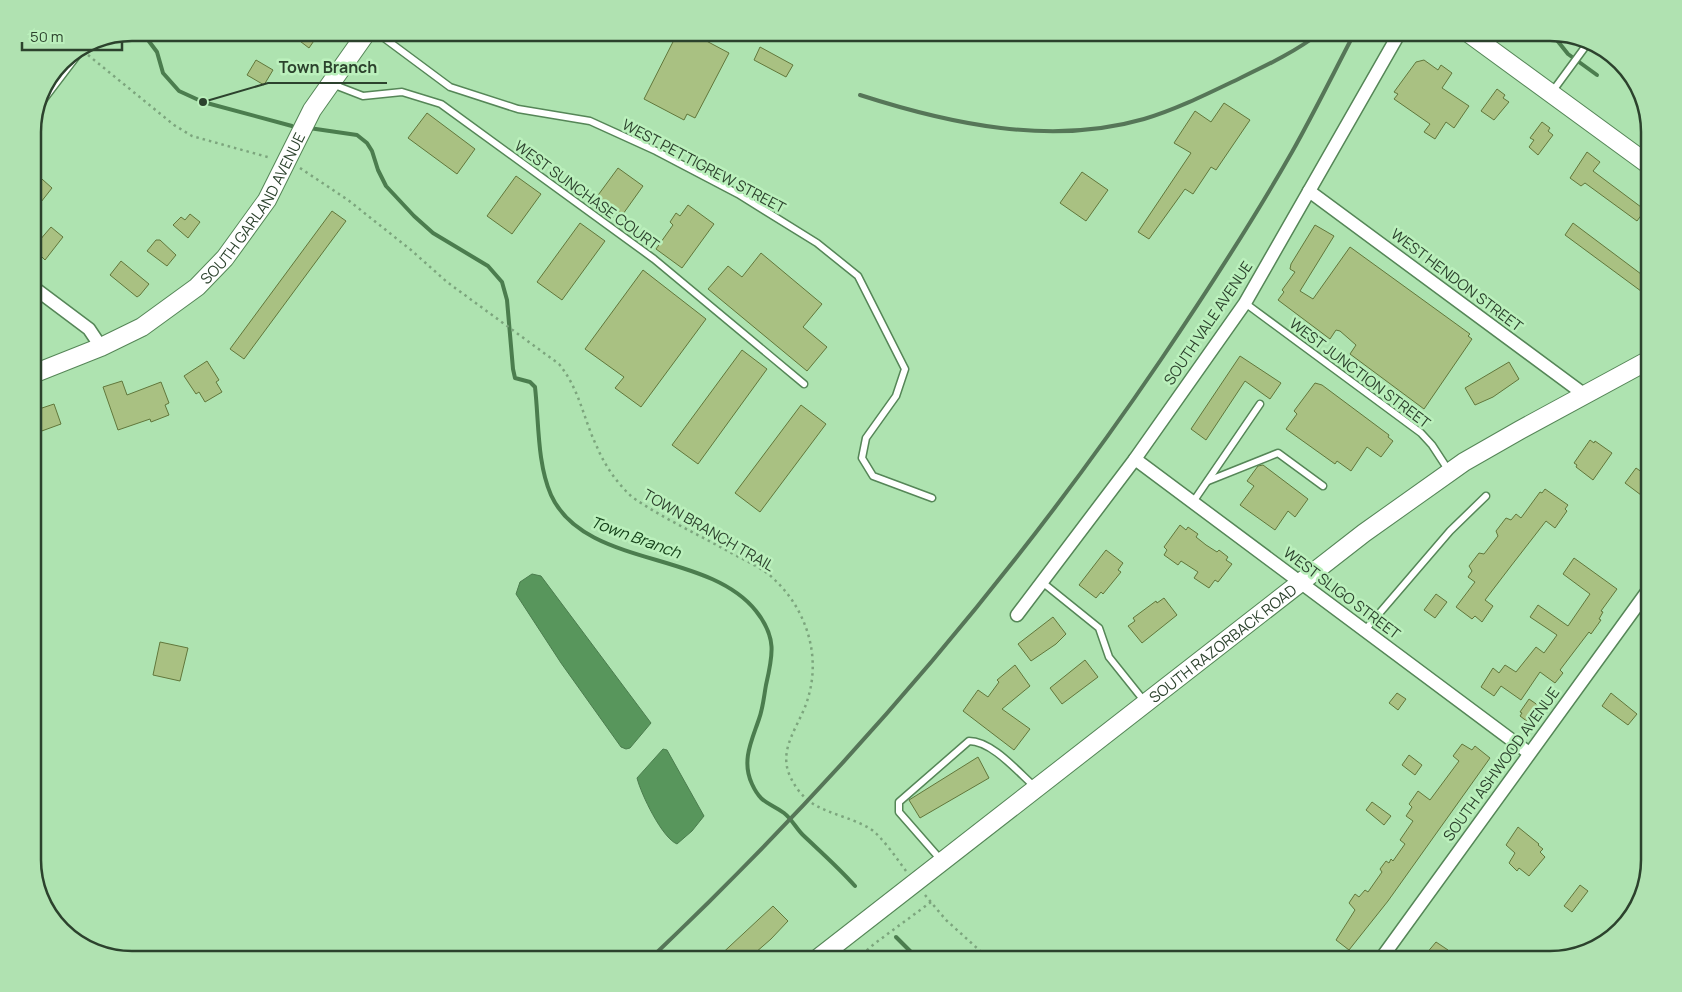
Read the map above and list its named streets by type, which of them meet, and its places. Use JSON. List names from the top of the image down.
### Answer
{
  "streets": {
    "main road": ["SOUTH GARLAND AVENUE", "SOUTH RAZORBACK ROAD"],
    "street": [
      "WEST HENDON STREET",
      "SOUTH VALE AVENUE",
      "WEST SLIGO STREET",
      "SOUTH ASHWOOD AVENUE"
    ],
    "lane": ["WEST PETTIGREW STREET", "WEST SUNCHASE COURT", "WEST JUNCTION STREET"],
    "path": ["TOWN BRANCH TRAIL"]
  },
  "crossings": [
    ["WEST SUNCHASE COURT", "SOUTH GARLAND AVENUE"],
    ["WEST HENDON STREET", "SOUTH VALE AVENUE"],
    ["WEST HENDON STREET", "SOUTH RAZORBACK ROAD"],
    ["SOUTH VALE AVENUE", "WEST JUNCTION STREET"],
    ["SOUTH VALE AVENUE", "WEST SLIGO STREET"],
    ["WEST JUNCTION STREET", "SOUTH RAZORBACK ROAD"],
    ["TOWN BRANCH TRAIL", "SOUTH RAZORBACK ROAD"],
    ["WEST SLIGO STREET", "SOUTH RAZORBACK ROAD"],
    ["WEST SLIGO STREET", "SOUTH ASHWOOD AVENUE"]
  ],
  "water": ["Town Branch"],
  "places": ["Town Branch"],
  "scale_bar": "50 m"
}
